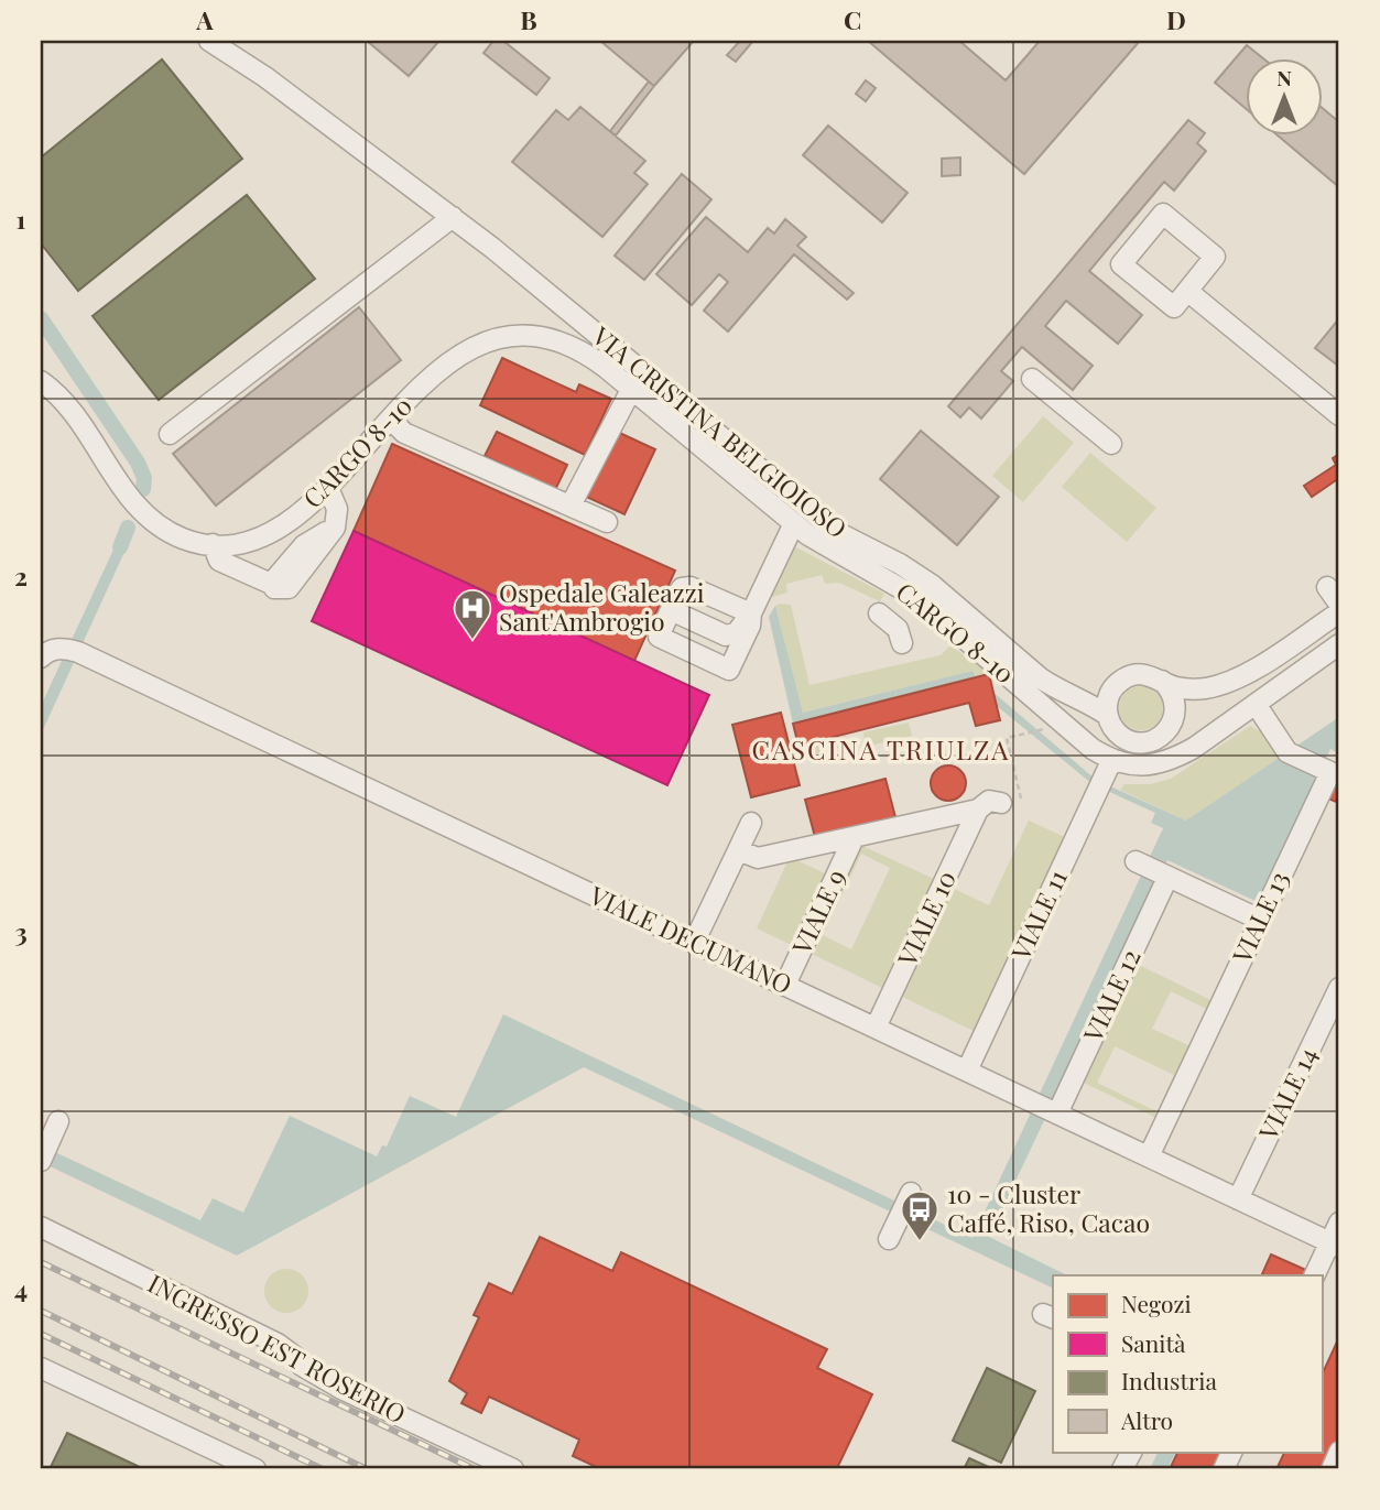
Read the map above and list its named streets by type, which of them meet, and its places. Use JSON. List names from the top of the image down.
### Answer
{
  "streets": {
    "street": [
      "VIA CRISTINA BELGIOIOSO",
      "CARGO 8-10",
      "VIALE 9",
      "VIALE 11",
      "VIALE 13",
      "VIALE 10",
      "VIALE DECUMANO",
      "VIALE 12",
      "VIALE 14",
      "INGRESSO EST ROSERIO"
    ]
  },
  "crossings": [
    ["CARGO 8-10", "VIALE 11"],
    ["CARGO 8-10", "VIALE 13"],
    ["VIALE 9", "VIALE DECUMANO"],
    ["VIALE 11", "VIALE DECUMANO"],
    ["VIALE 13", "VIALE DECUMANO"],
    ["VIALE 10", "VIALE DECUMANO"],
    ["VIALE DECUMANO", "VIALE 12"],
    ["VIALE DECUMANO", "VIALE 14"]
  ],
  "districts": ["CASCINA TRIULZA"],
  "places": {
    "hospital": ["Ospedale Galeazzi Sant'Ambrogio"],
    "bus stop": ["10 - Cluster Caffé, Riso, Cacao"]
  },
  "legend": [
    "Negozi",
    "Sanità",
    "Industria",
    "Altro"
  ],
  "north": "top",
  "grid": {
    "columns": [
      "A",
      "B",
      "C",
      "D"
    ],
    "rows": [
      "1",
      "2",
      "3",
      "4"
    ]
  }
}
